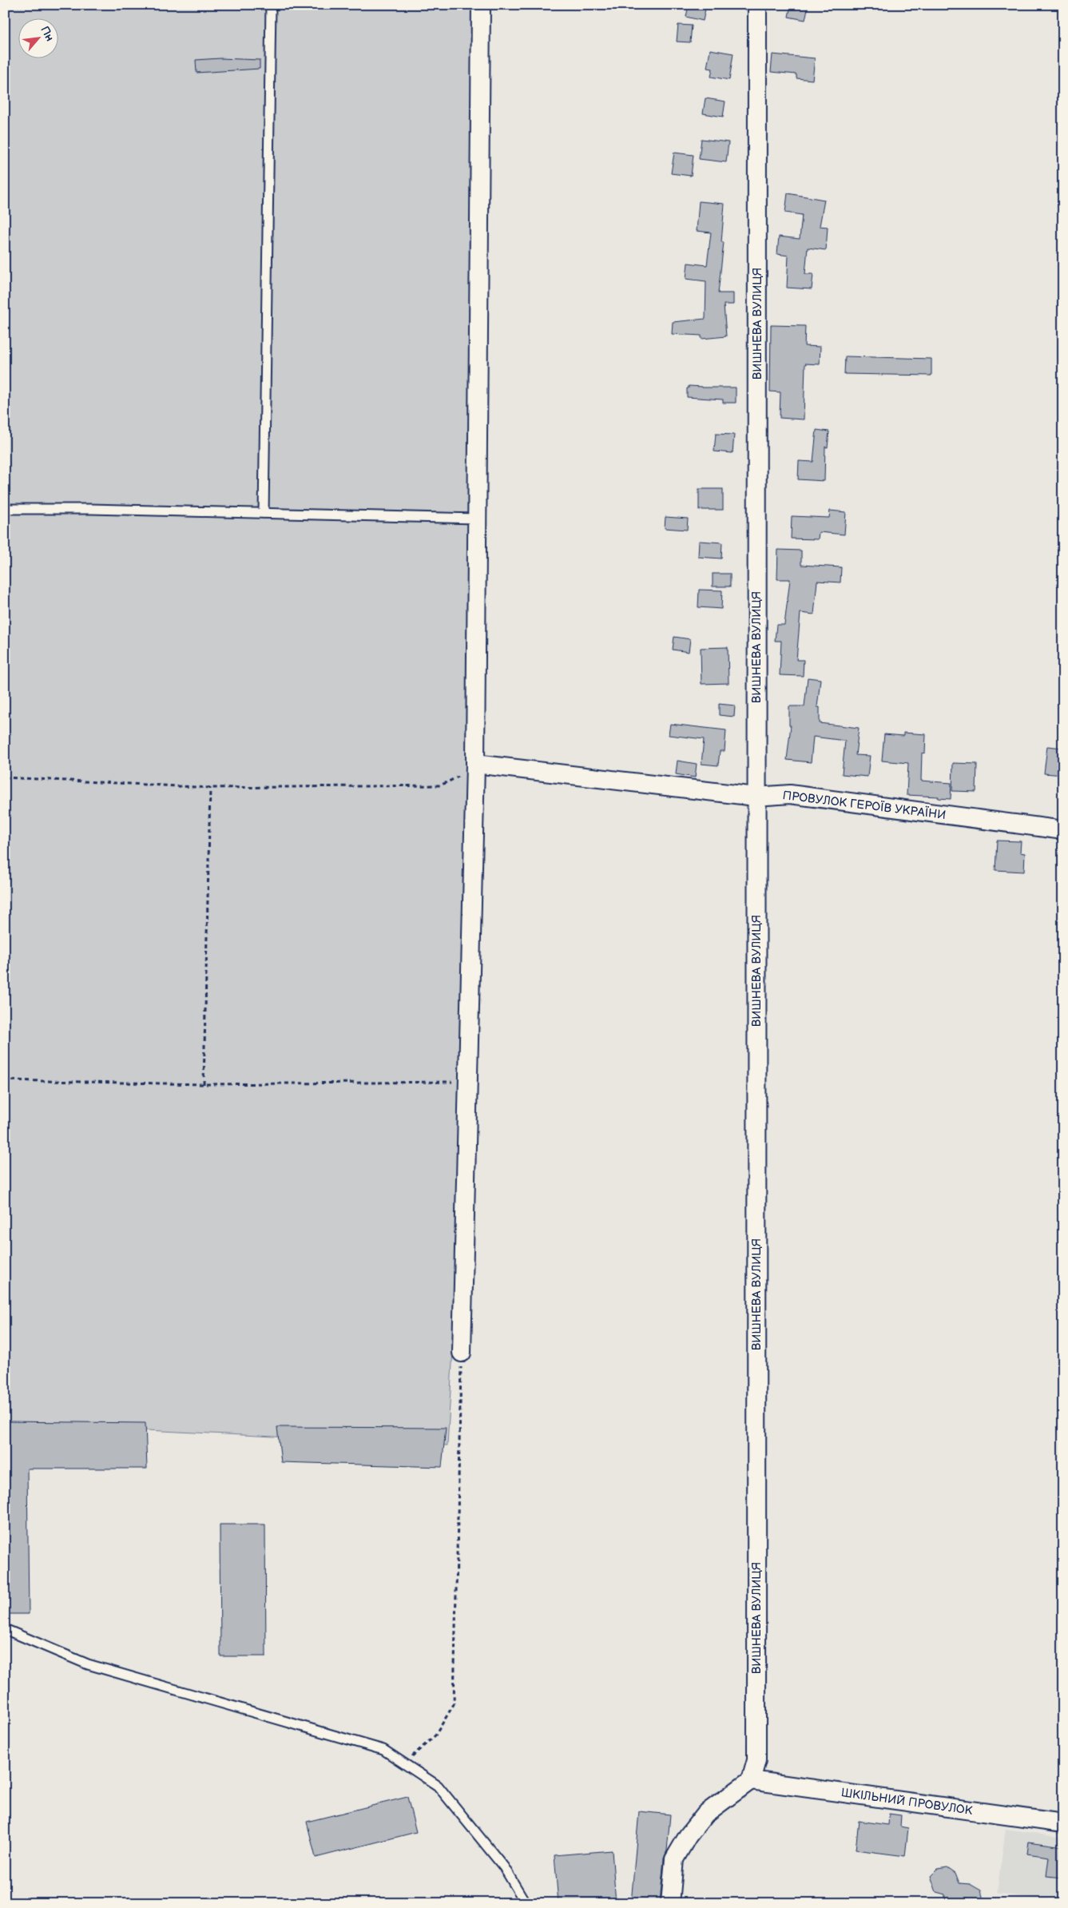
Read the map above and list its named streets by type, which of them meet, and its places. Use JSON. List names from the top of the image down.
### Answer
{
  "streets": {
    "street": ["ВИШНЕВА ВУЛИЦЯ", "ПРОВУЛОК ГЕРОЇВ УКРАЇНИ", "ШКІЛЬНИЙ ПРОВУЛОК"]
  },
  "crossings": [
    ["ВИШНЕВА ВУЛИЦЯ", "ПРОВУЛОК ГЕРОЇВ УКРАЇНИ"],
    ["ВИШНЕВА ВУЛИЦЯ", "ШКІЛЬНИЙ ПРОВУЛОК"]
  ],
  "north": "top right"
}
